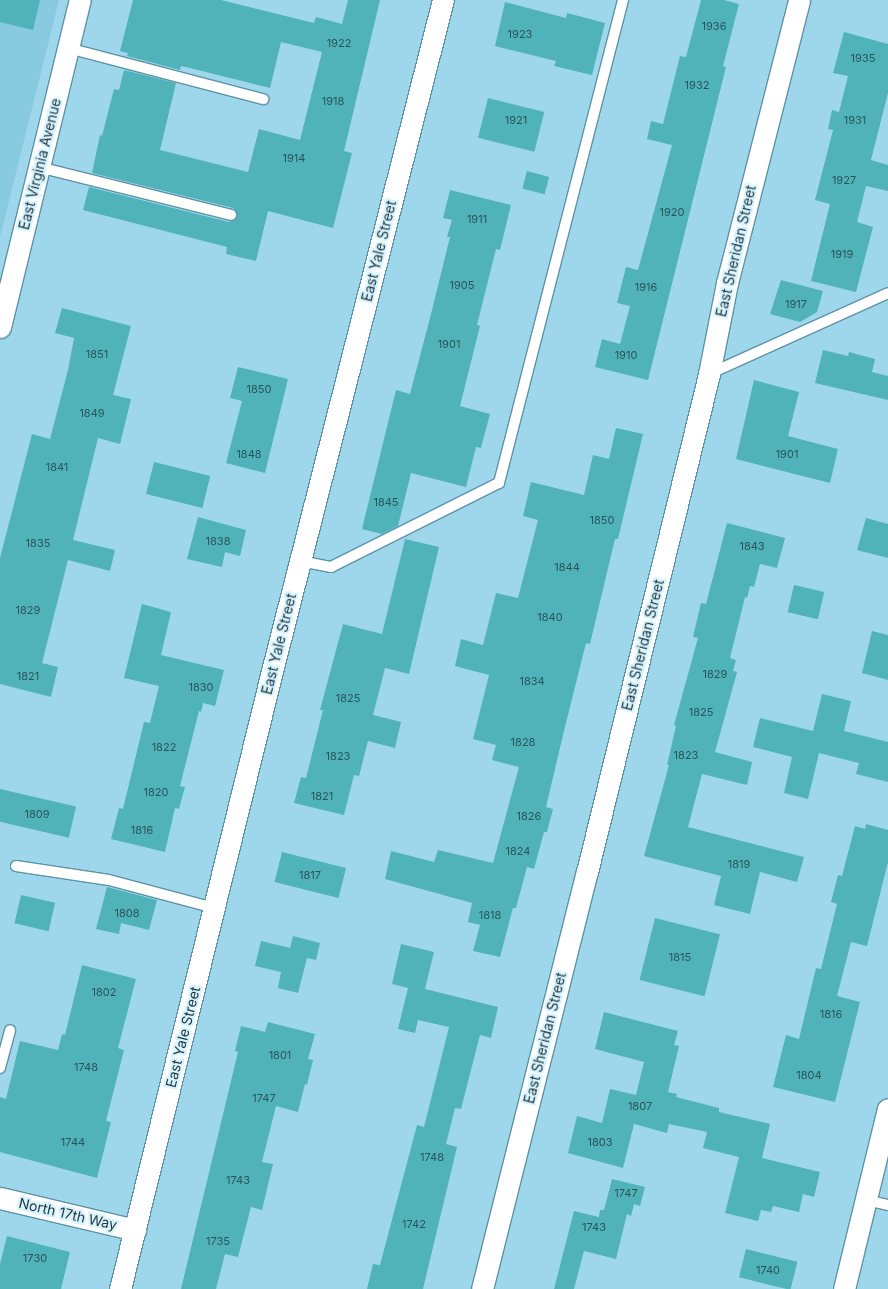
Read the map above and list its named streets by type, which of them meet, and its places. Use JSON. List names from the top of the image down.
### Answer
{
  "streets": {
    "street": [
      "East Virginia Avenue",
      "East Yale Street",
      "East Sheridan Street",
      "North 17th Way"
    ]
  },
  "crossings": [
    ["East Yale Street", "North 17th Way"]
  ],
  "house_numbers": [
    "1936",
    "1923",
    "1922",
    "1935",
    "1932",
    "1918",
    "1921",
    "1931",
    "1914",
    "1927",
    "1920",
    "1911",
    "1919",
    "1905",
    "1916",
    "1917",
    "1901",
    "1851",
    "1910",
    "1850",
    "1849",
    "1848",
    "1901",
    "1841",
    "1845",
    "1850",
    "1838",
    "1835",
    "1843",
    "1844",
    "1829",
    "1840",
    "1829",
    "1821",
    "1834",
    "1830",
    "1825",
    "1825",
    "1828",
    "1822",
    "1823",
    "1823",
    "1820",
    "1821",
    "1809",
    "1826",
    "1816",
    "1824",
    "1819",
    "1817",
    "1808",
    "1818",
    "1815",
    "1802",
    "1816",
    "1801",
    "1748",
    "1804",
    "1747",
    "1807",
    "1744",
    "1803",
    "1748",
    "1743",
    "1747",
    "1742",
    "1743",
    "1735",
    "1730",
    "1740"
  ]
}
